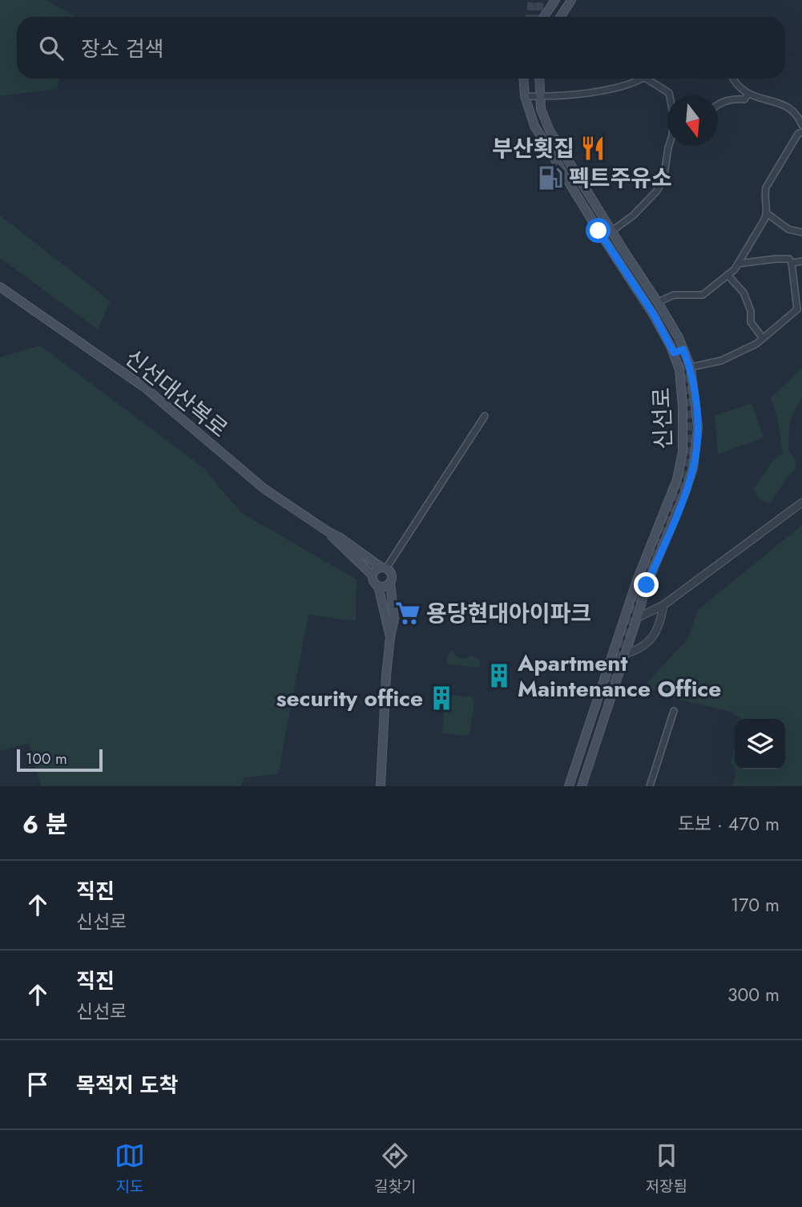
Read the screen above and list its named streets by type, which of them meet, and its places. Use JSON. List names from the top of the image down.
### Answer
{
  "streets": {
    "main road": ["신선대산복로", "신선로"]
  },
  "places": {
    "restaurant": ["부산횟집"],
    "fuel station": ["펙트주유소"],
    "supermarket": ["용당현대아이파크"],
    "building": ["Apartment Maintenance Office", "security office"]
  },
  "scale_bar": "100 m",
  "north": "bottom",
  "page": {
    "search": "장소 검색",
    "scale": "100 m",
    "heading": ["6 분", "도보 · 470 m"],
    "list": [
      ["직진", "신선로", "170 m"],
      ["직진", "신선로", "300 m"],
      "목적지 도착"
    ],
    "nav": ["지도", "길찾기", "저장됨"]
  }
}
